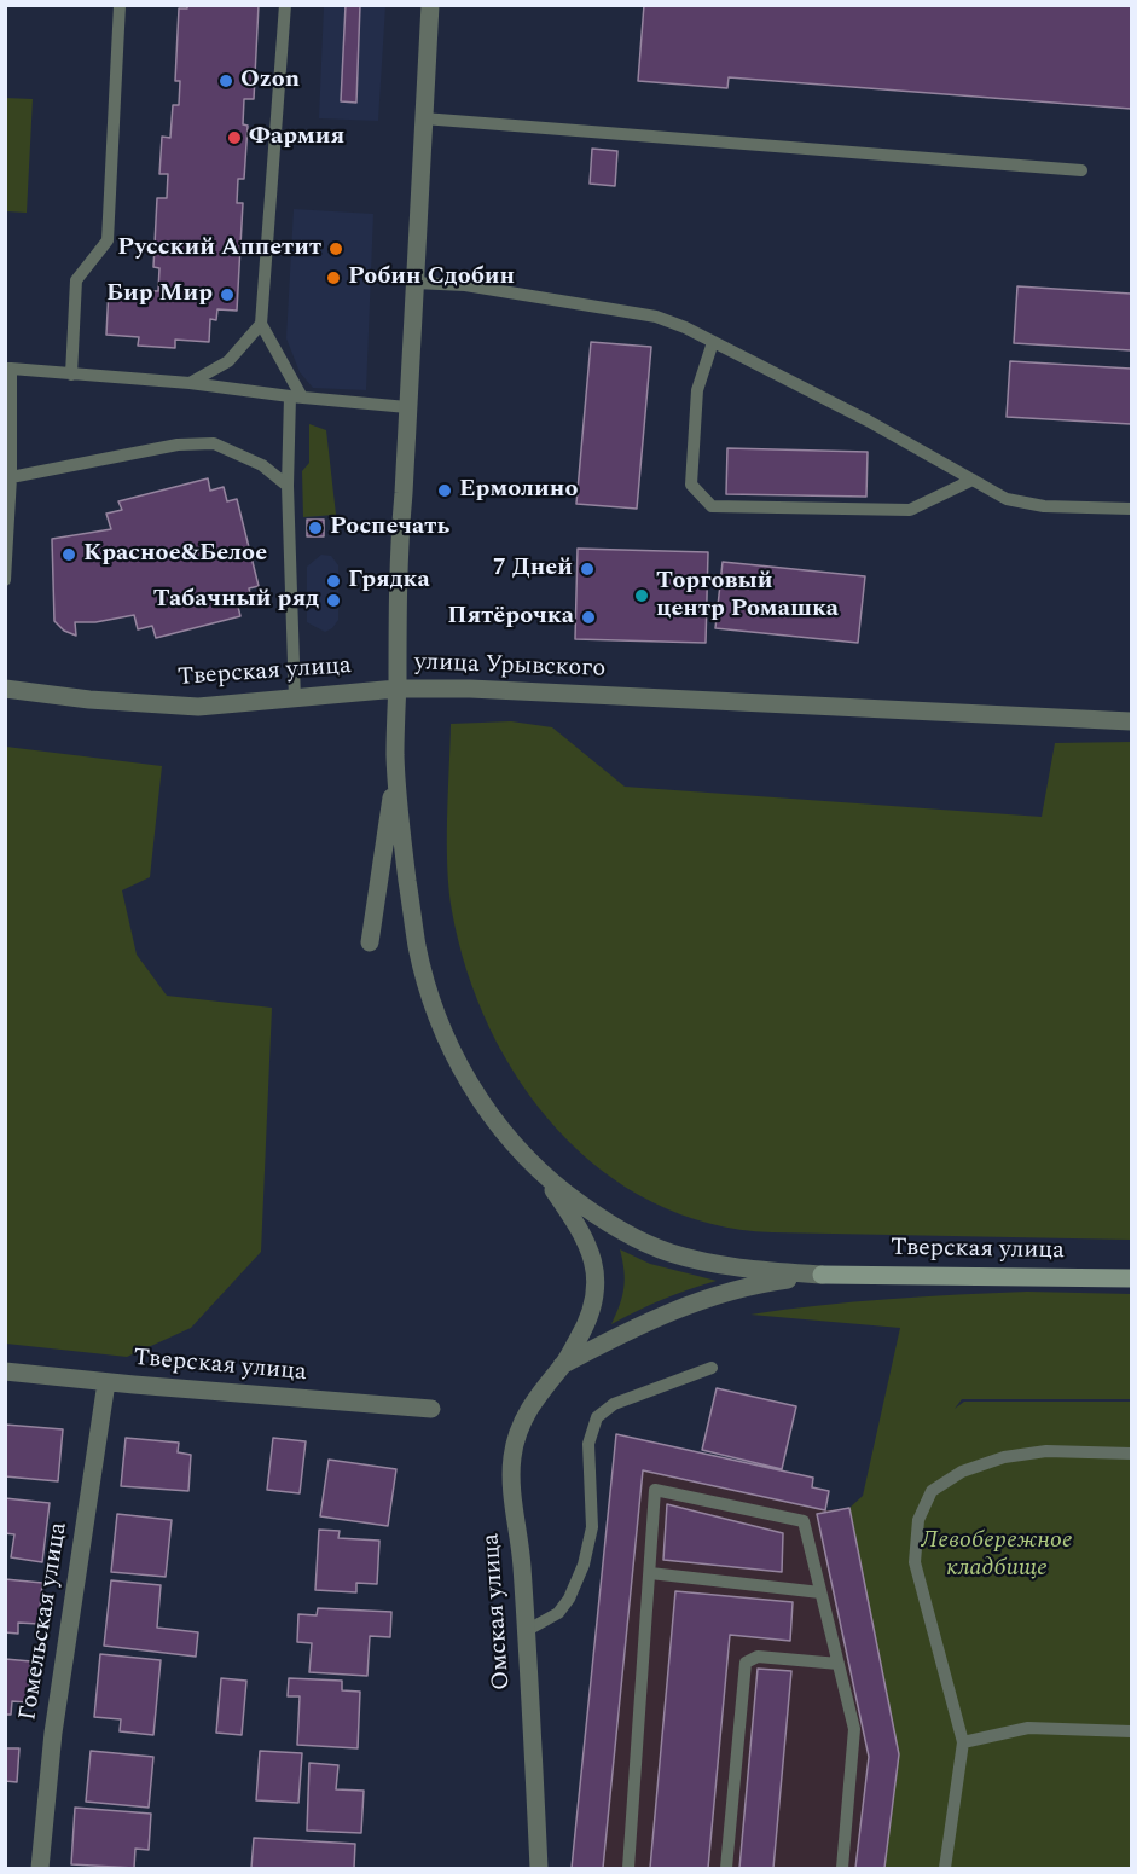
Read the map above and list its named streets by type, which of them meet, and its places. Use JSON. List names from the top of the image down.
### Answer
{
  "streets": {
    "street": [
      "улица Урывского",
      "Тверская улица",
      "Омская улица",
      "Гомельская улица"
    ]
  },
  "crossings": [
    ["улица Урывского", "Тверская улица"],
    ["Тверская улица", "Гомельская улица"]
  ],
  "parks": ["Левобережное кладбище"],
  "places": [
    "Ozon",
    "Фармия",
    "Русский Аппетит",
    "Робин Сдобин",
    "Бир Мир",
    "Ермолино",
    "Роспечать",
    "Красное&Белое",
    "7 Дней",
    "Грядка",
    "Торговый центр Ромашка",
    "Табачный ряд",
    "Пятёрочка"
  ]
}
